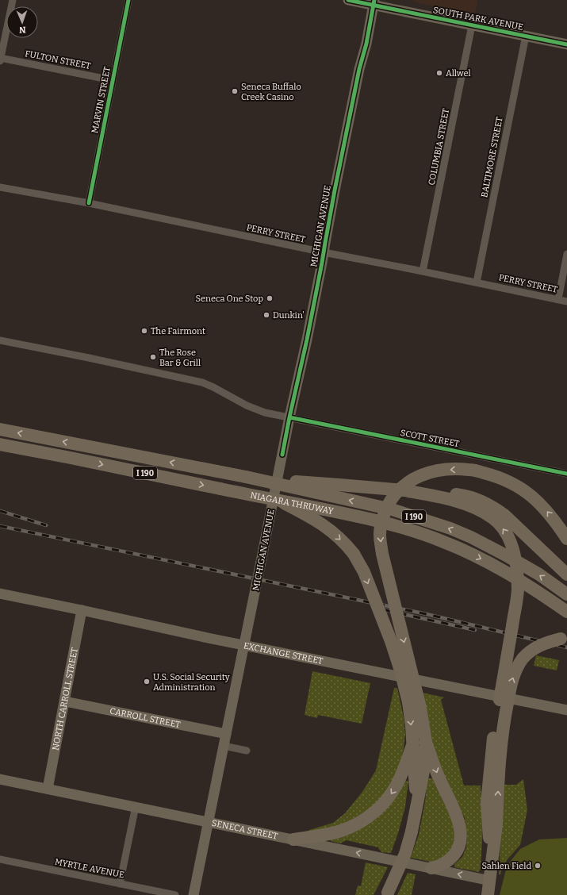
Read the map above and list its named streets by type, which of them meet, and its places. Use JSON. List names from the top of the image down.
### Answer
{
  "streets": {
    "highway": ["I 190", "NIAGARA THRUWAY"],
    "street": [
      "SOUTH PARK AVENUE",
      "FULTON STREET",
      "MARVIN STREET",
      "COLUMBIA STREET",
      "BALTIMORE STREET",
      "MICHIGAN AVENUE",
      "PERRY STREET",
      "SCOTT STREET",
      "EXCHANGE STREET",
      "NORTH CARROLL STREET",
      "CARROLL STREET",
      "SENECA STREET",
      "MYRTLE AVENUE"
    ]
  },
  "crossings": [
    ["SOUTH PARK AVENUE", "COLUMBIA STREET"],
    ["SOUTH PARK AVENUE", "BALTIMORE STREET"],
    ["SOUTH PARK AVENUE", "MICHIGAN AVENUE"],
    ["FULTON STREET", "MARVIN STREET"],
    ["MARVIN STREET", "PERRY STREET"],
    ["COLUMBIA STREET", "PERRY STREET"],
    ["BALTIMORE STREET", "PERRY STREET"],
    ["MICHIGAN AVENUE", "PERRY STREET"],
    ["MICHIGAN AVENUE", "SCOTT STREET"],
    ["MICHIGAN AVENUE", "CARROLL STREET"],
    ["MICHIGAN AVENUE", "SENECA STREET"],
    ["EXCHANGE STREET", "NORTH CARROLL STREET"],
    ["NORTH CARROLL STREET", "CARROLL STREET"],
    ["NORTH CARROLL STREET", "SENECA STREET"]
  ],
  "one_way": ["SENECA STREET"],
  "places": [
    "Allwel",
    "Seneca Buffalo Creek Casino",
    "Seneca One Stop",
    "Dunkin'",
    "The Fairmont",
    "The Rose Bar & Grill",
    "U.S. Social Security Administration",
    "Sahlen Field"
  ],
  "north": "bottom"
}
